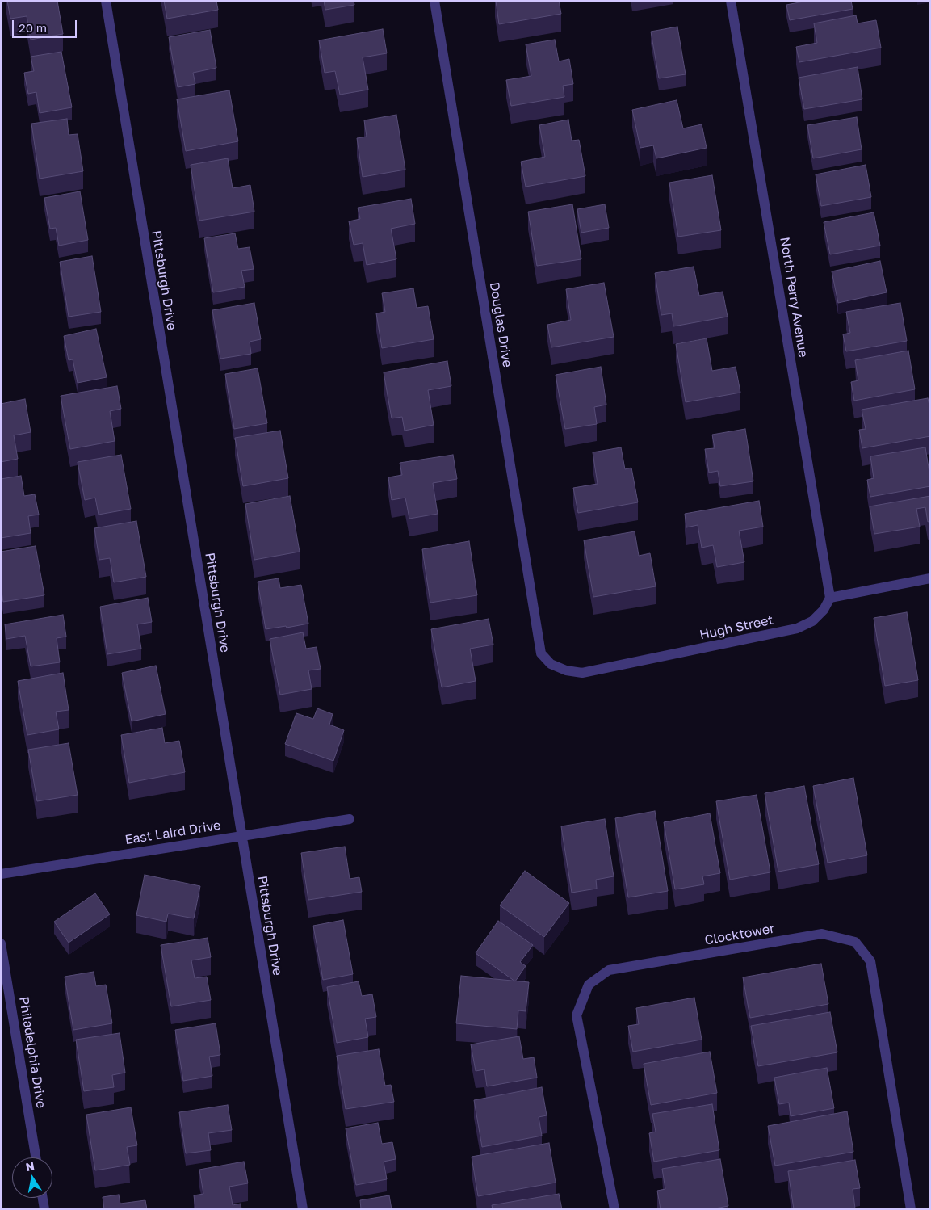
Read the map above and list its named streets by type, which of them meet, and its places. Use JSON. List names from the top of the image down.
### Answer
{
  "streets": {
    "street": [
      "Pittsburgh Drive",
      "North Perry Avenue",
      "Douglas Drive",
      "Hugh Street",
      "East Laird Drive",
      "Clocktower",
      "Philadelphia Drive"
    ]
  },
  "crossings": [
    ["Pittsburgh Drive", "East Laird Drive"],
    ["North Perry Avenue", "Hugh Street"],
    ["Douglas Drive", "Hugh Street"]
  ],
  "scale_bar": "20 m",
  "north": "top"
}
